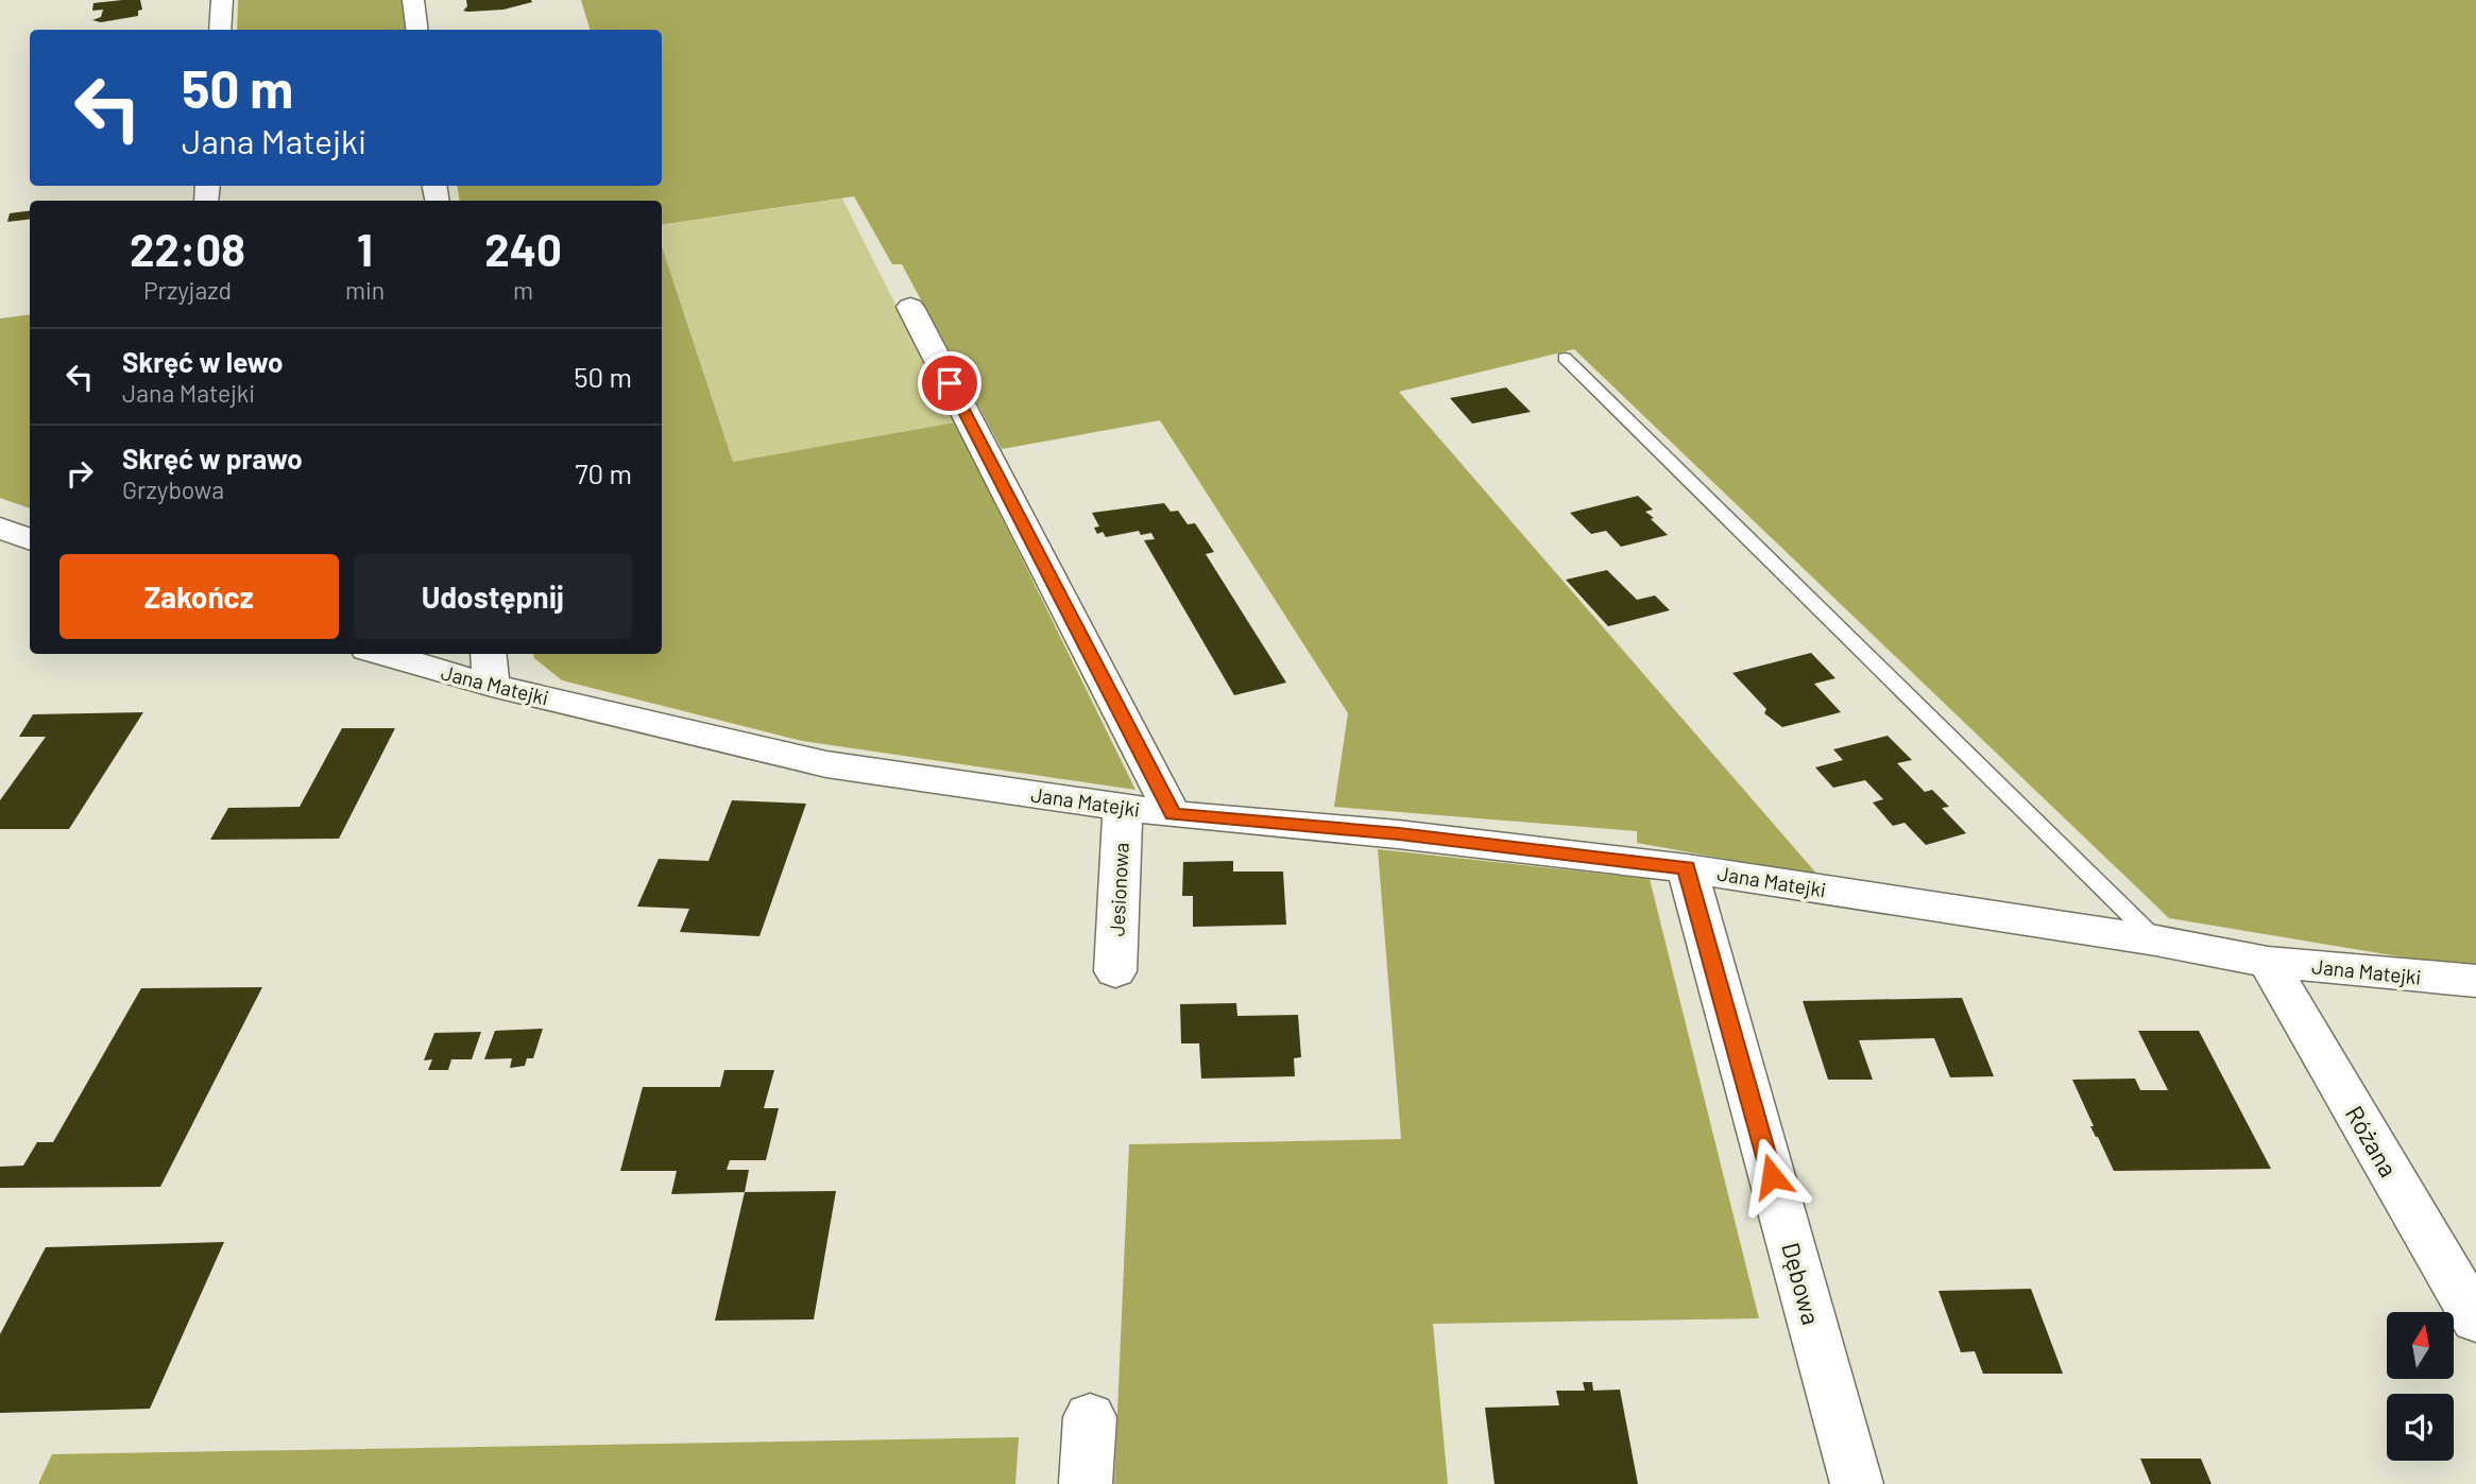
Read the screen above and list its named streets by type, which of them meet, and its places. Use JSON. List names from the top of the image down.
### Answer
{
  "streets": {
    "street": [
      "Jana Matejki",
      "Jesionowa",
      "Różana",
      "Dębowa"
    ]
  },
  "crossings": [
    ["Jana Matejki", "Jesionowa"],
    ["Jana Matejki", "Różana"],
    ["Jana Matejki", "Dębowa"]
  ],
  "north": "top",
  "page": {
    "turn": ["50 m", "Jana Matejki"],
    "eta": [
      "22:08",
      "Przyjazd",
      "1",
      "min",
      "240",
      "m"
    ],
    "list": [
      {
        "name": "Skręć w lewo",
        "note": "Jana Matejki",
        "value": "50 m"
      },
      {
        "name": "Skręć w prawo",
        "note": "Grzybowa",
        "value": "70 m"
      }
    ],
    "buttons": ["Zakończ", "Udostępnij"]
  }
}
